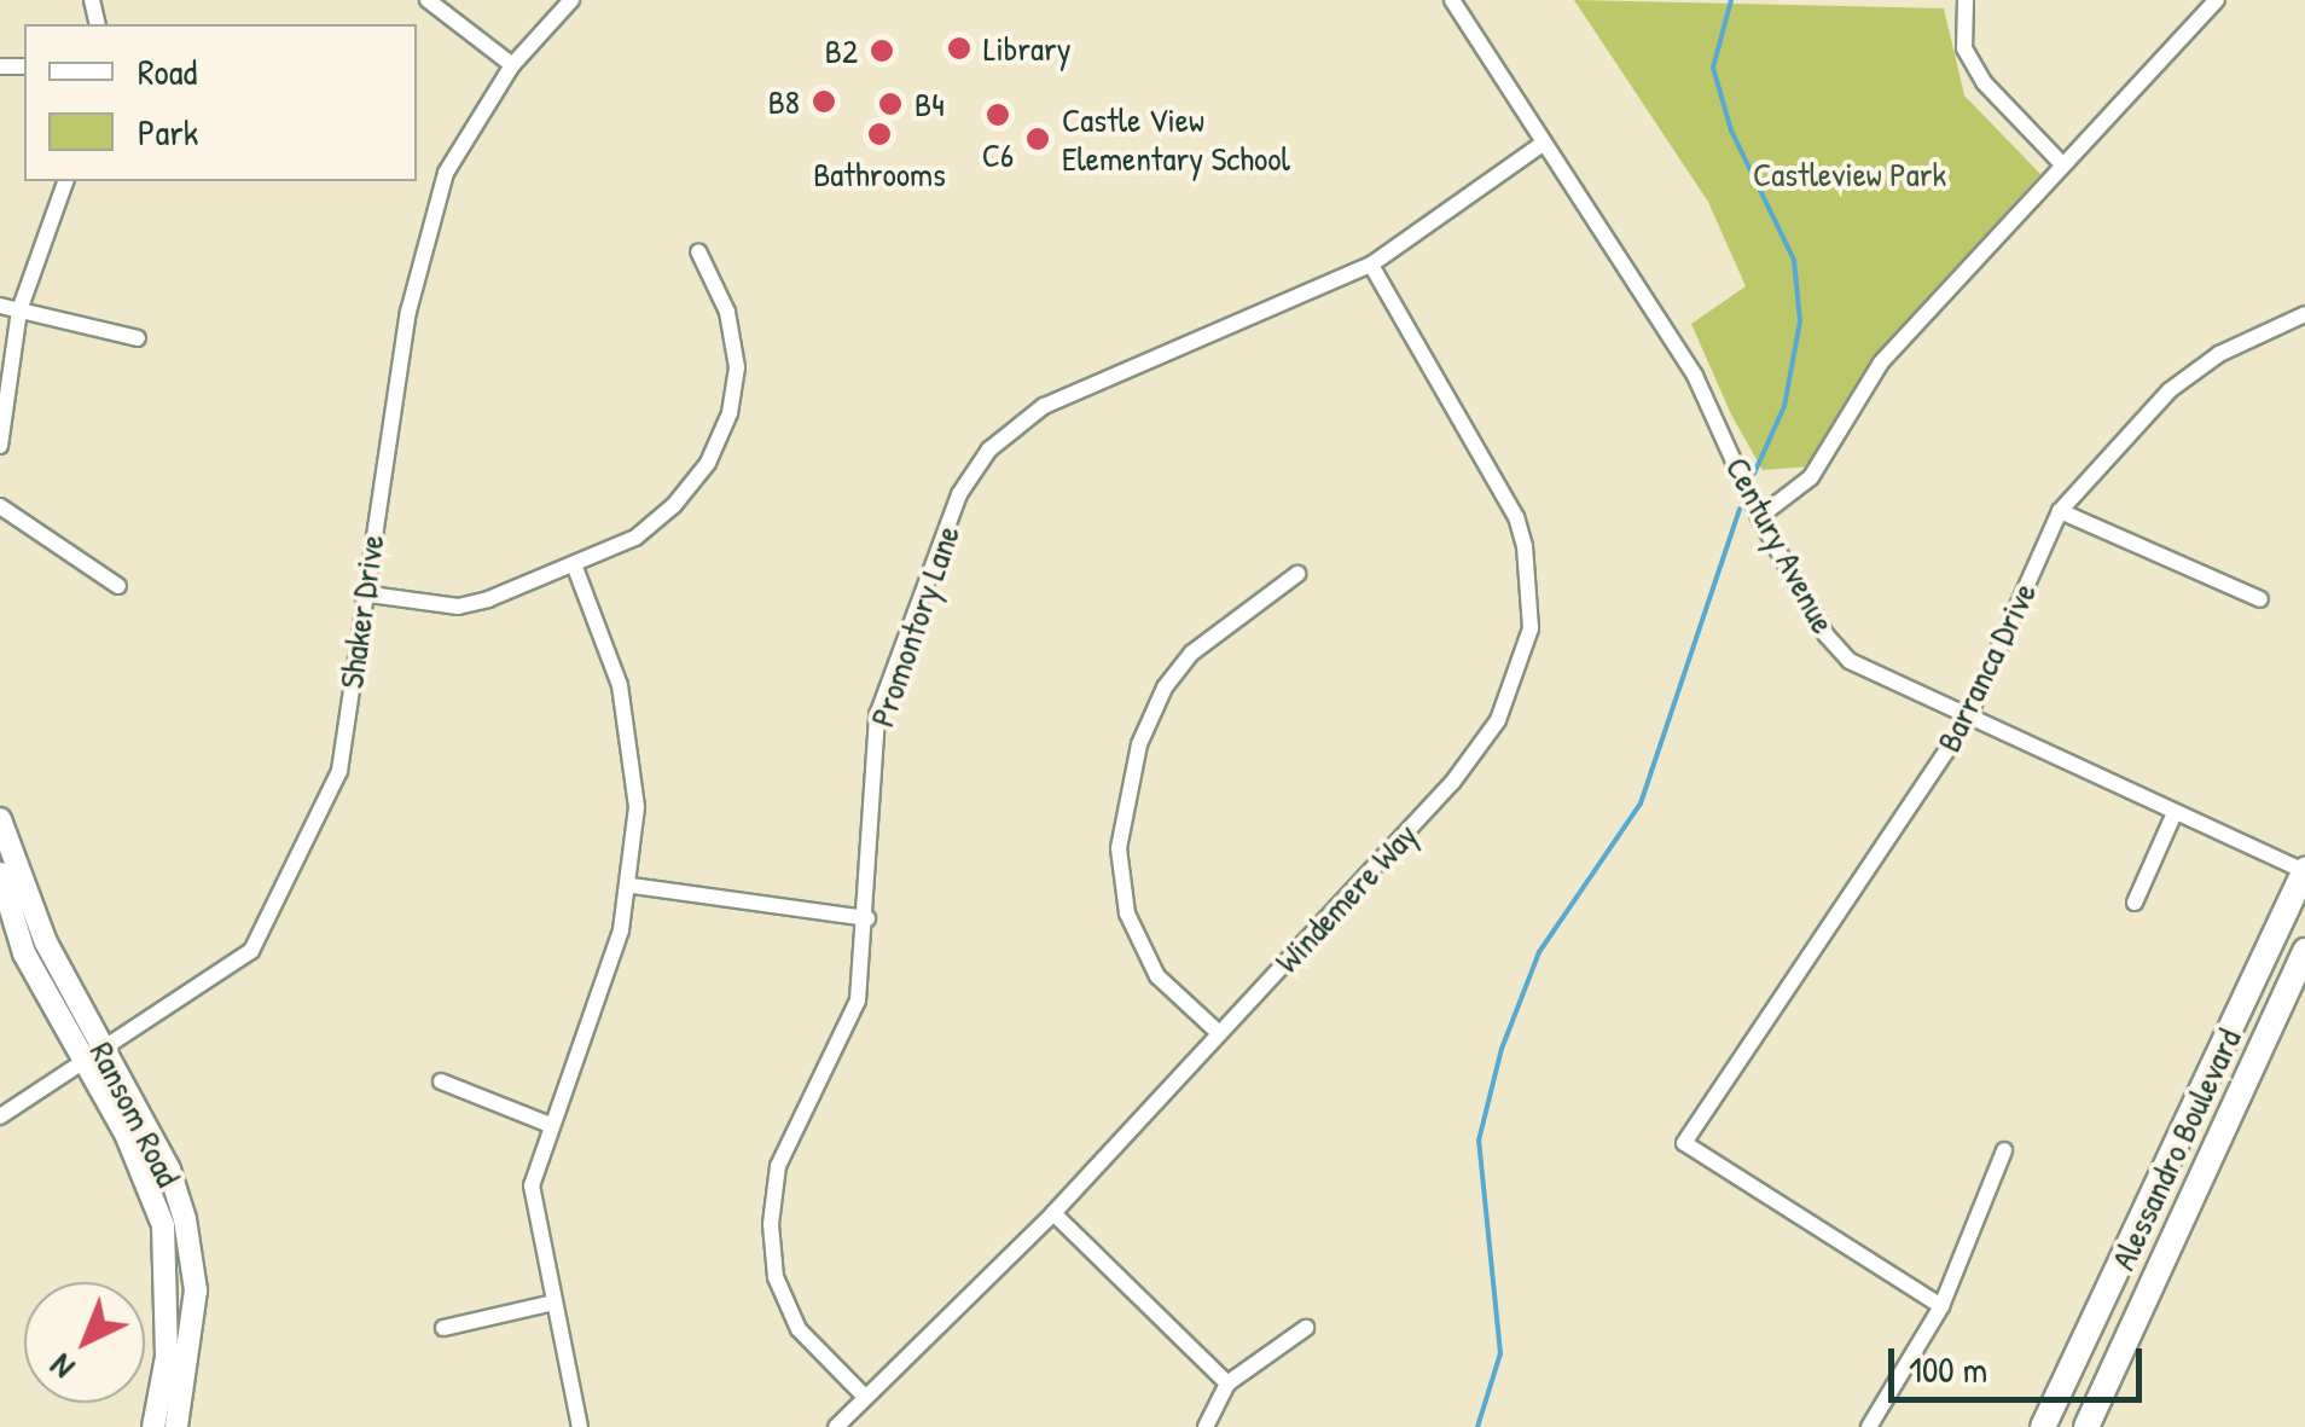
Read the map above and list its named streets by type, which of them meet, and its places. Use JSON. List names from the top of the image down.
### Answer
{
  "streets": {
    "main road": ["Alessandro Boulevard"],
    "street": [
      "Century Avenue",
      "Shaker Drive",
      "Promontory Lane",
      "Barranca Drive",
      "Windemere Way",
      "Ransom Road"
    ]
  },
  "crossings": [
    ["Century Avenue", "Promontory Lane"],
    ["Century Avenue", "Barranca Drive"],
    ["Century Avenue", "Alessandro Boulevard"],
    ["Shaker Drive", "Ransom Road"],
    ["Promontory Lane", "Windemere Way"]
  ],
  "parks": ["Castleview Park"],
  "places": [
    "Library",
    "B2",
    "B8",
    "B4",
    "C6",
    "Bathrooms",
    "Castle View Elementary School"
  ],
  "legend": ["Road", "Park"],
  "scale_bar": "100 m",
  "north": "bottom left"
}
